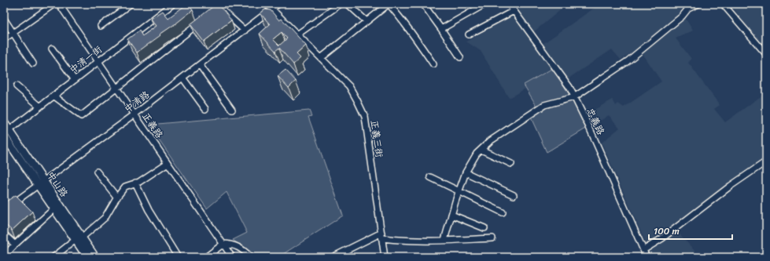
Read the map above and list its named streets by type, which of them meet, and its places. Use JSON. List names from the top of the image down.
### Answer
{
  "streets": {
    "main road": ["中山路"],
    "street": [
      "中清一街",
      "中清路",
      "忠義路",
      "正義路",
      "正義三街"
    ]
  },
  "crossings": [
    ["中清一街", "正義路"],
    ["中清一街", "中山路"],
    ["中清路", "正義路"],
    ["中清路", "正義三街"],
    ["中清路", "中山路"]
  ],
  "scale_bar": "100 m"
}
